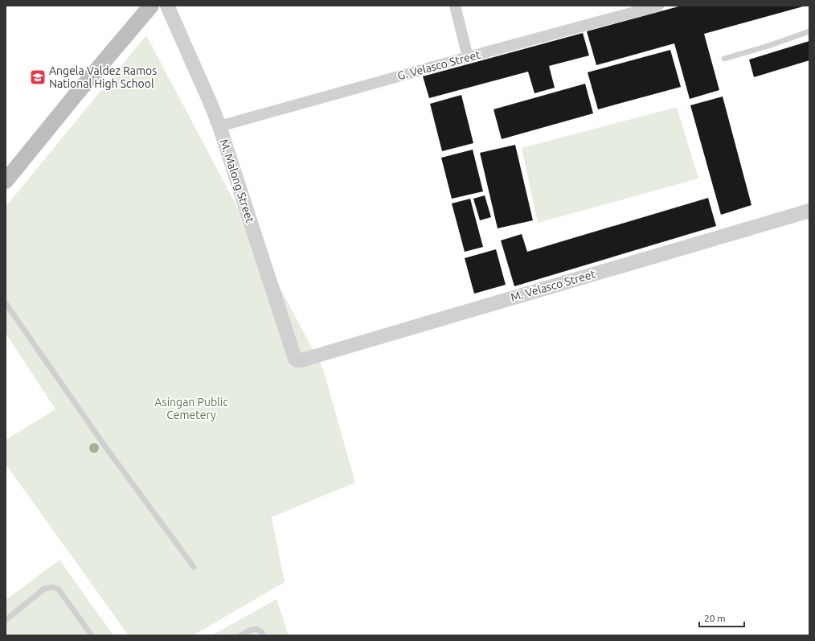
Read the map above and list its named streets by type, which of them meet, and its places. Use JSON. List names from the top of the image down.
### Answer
{
  "streets": {
    "street": ["G. Velasco Street", "M. Malong Street", "M. Velasco Street"]
  },
  "crossings": [
    ["G. Velasco Street", "M. Malong Street"],
    ["M. Malong Street", "M. Velasco Street"]
  ],
  "parks": ["Asingan Public Cemetery"],
  "places": {
    "school or university": ["Angela Valdez Ramos National High School"]
  },
  "scale_bar": "20 m"
}
